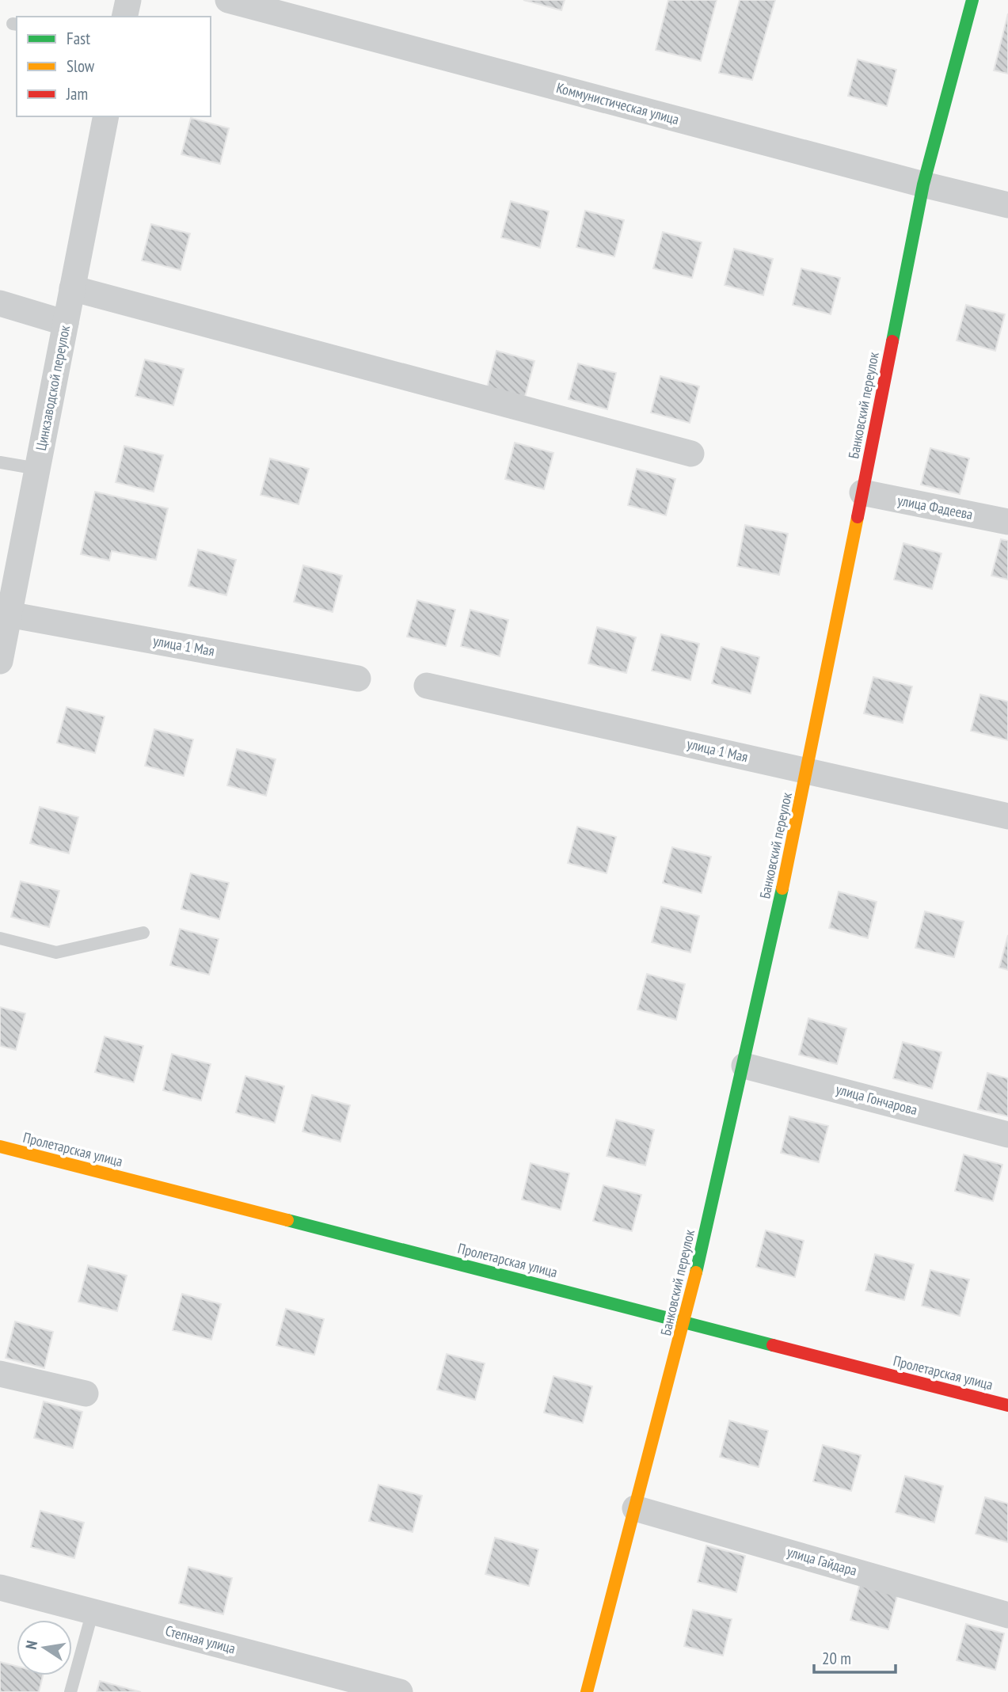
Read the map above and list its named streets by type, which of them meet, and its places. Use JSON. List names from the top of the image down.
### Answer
{
  "streets": {
    "street": [
      "Коммунистическая улица",
      "Цинкзаводской переулок",
      "Банковский переулок",
      "улица Фадеева",
      "улица 1 Мая",
      "улица Гончарова",
      "Пролетарская улица",
      "улица Гайдара",
      "Степная улица"
    ]
  },
  "crossings": [
    ["Коммунистическая улица", "Банковский переулок"],
    ["Цинкзаводской переулок", "улица 1 Мая"],
    ["Банковский переулок", "улица Фадеева"],
    ["Банковский переулок", "улица 1 Мая"],
    ["Банковский переулок", "улица Гончарова"],
    ["Банковский переулок", "Пролетарская улица"],
    ["Банковский переулок", "улица Гайдара"]
  ],
  "legend": ["Fast", "Slow", "Jam"],
  "scale_bar": "20 m",
  "north": "left"
}
